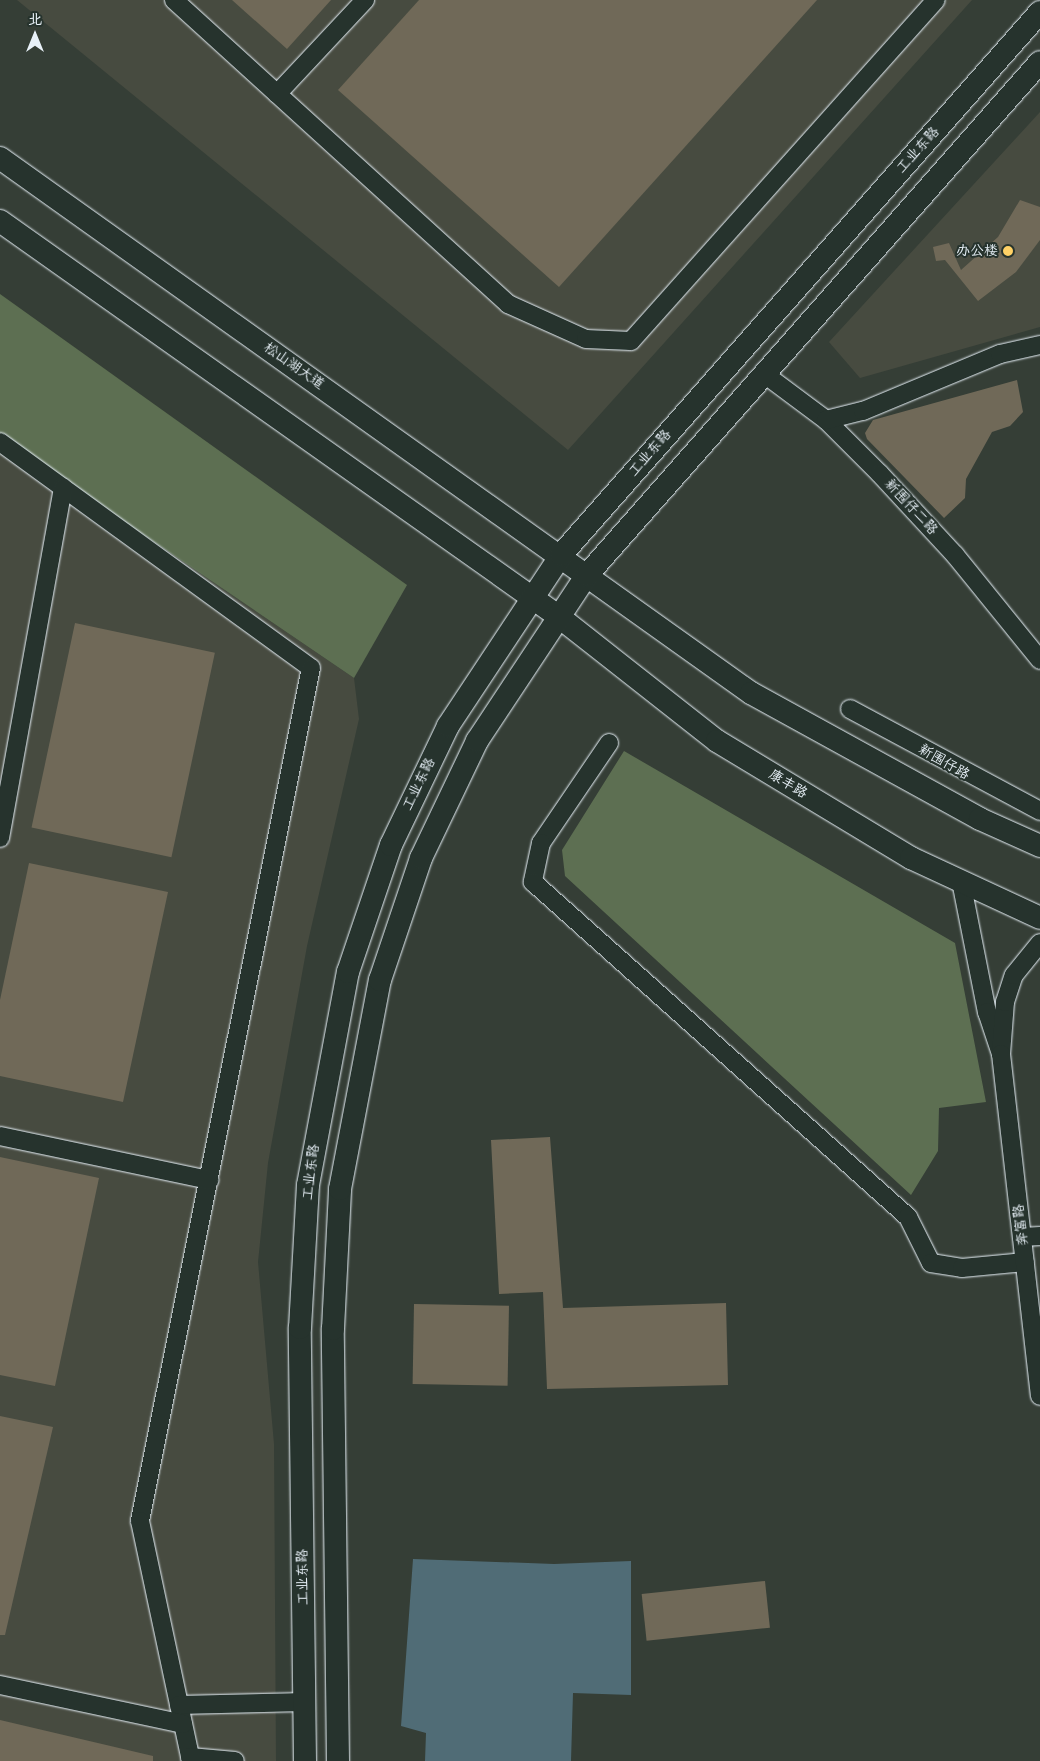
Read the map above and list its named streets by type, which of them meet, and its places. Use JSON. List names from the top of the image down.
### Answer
{
  "streets": {
    "main road": ["工业东路", "松山湖大道", "康丰路"],
    "street": ["新围仔二路", "新围仔路", "奔富路"]
  },
  "crossings": [
    ["工业东路", "松山湖大道"]
  ],
  "places": ["办公楼"],
  "north": "top"
}
